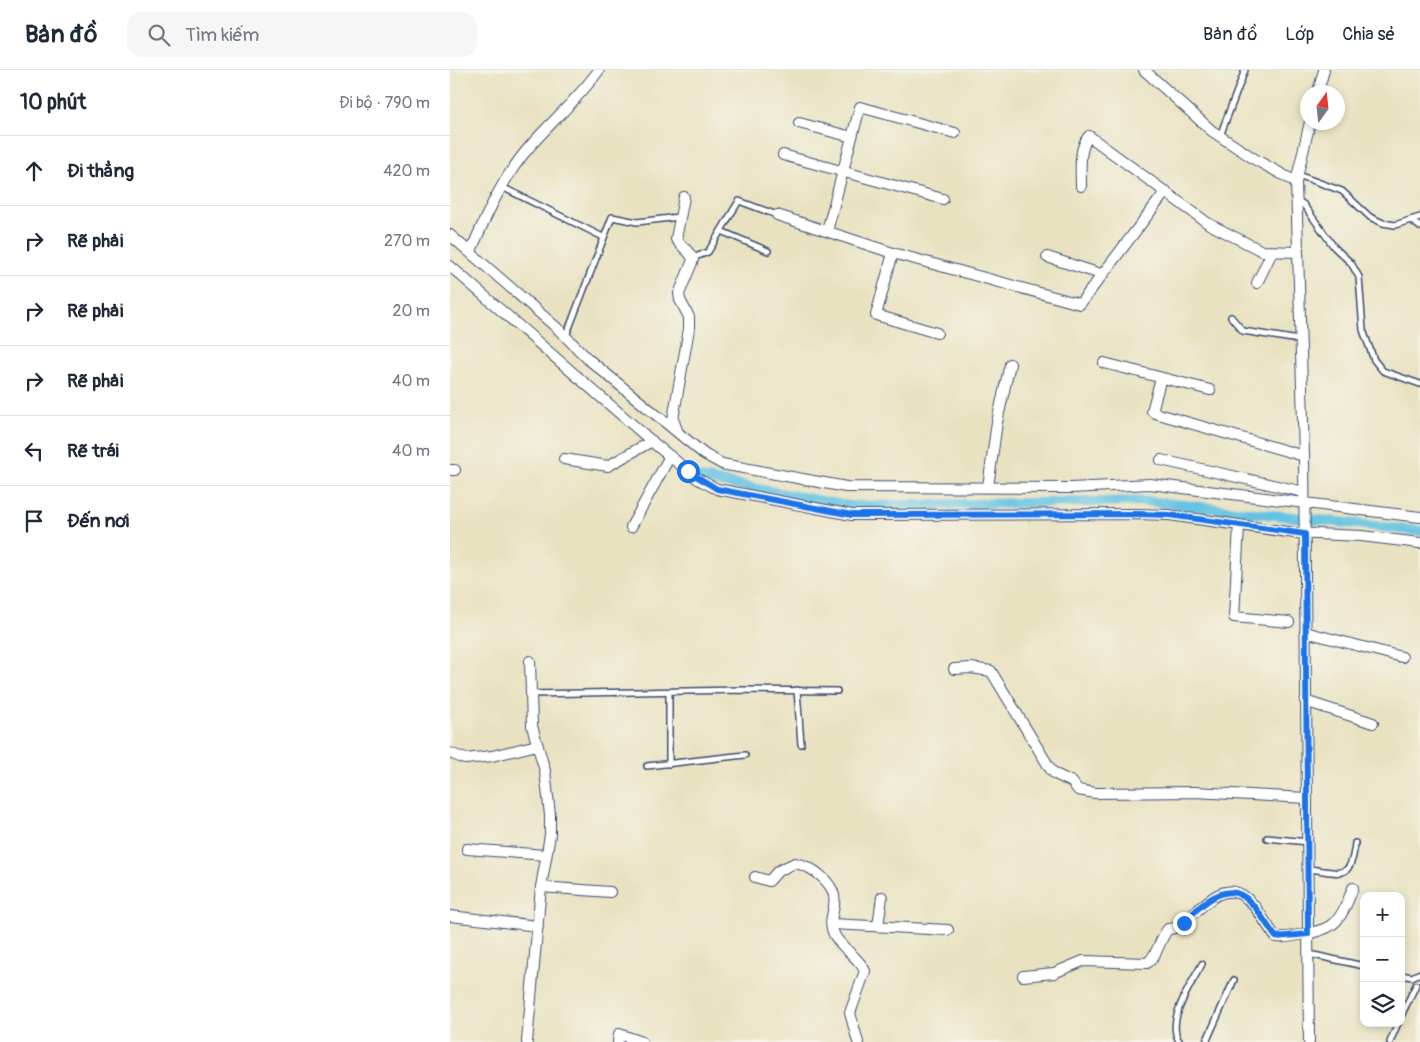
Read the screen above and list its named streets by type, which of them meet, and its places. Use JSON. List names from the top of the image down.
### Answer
{
  "north": "top",
  "page": {
    "header": "Bản đồ",
    "search": "Tìm kiếm",
    "nav": ["Bản đồ", "Lớp", "Chia sẻ"],
    "heading": ["10 phút", "Đi bộ · 790 m"],
    "list": [
      ["Đi thẳng", "420 m"],
      ["Rẽ phải", "270 m"],
      ["Rẽ phải", "20 m"],
      ["Rẽ phải", "40 m"],
      ["Rẽ trái", "40 m"],
      "Đến nơi"
    ],
    "map_buttons": ["+", "−"]
  }
}
